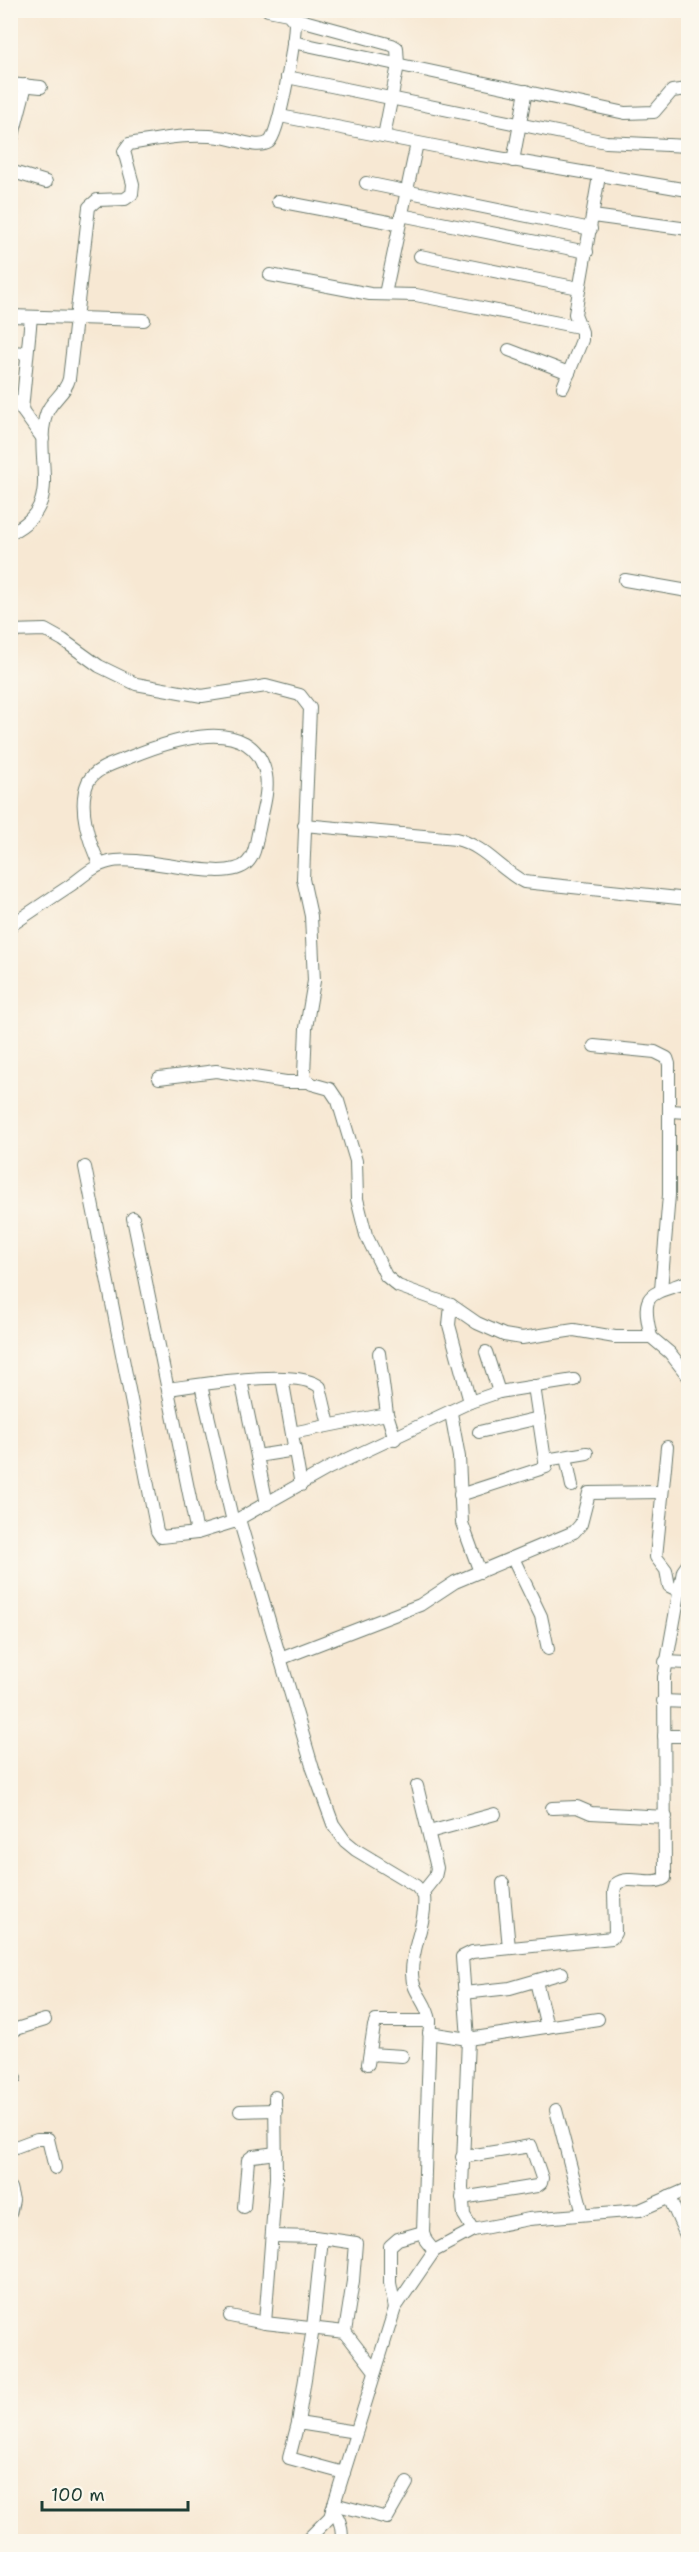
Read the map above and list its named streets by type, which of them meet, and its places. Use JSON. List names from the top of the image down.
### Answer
{
  "scale_bar": "100 m"
}
